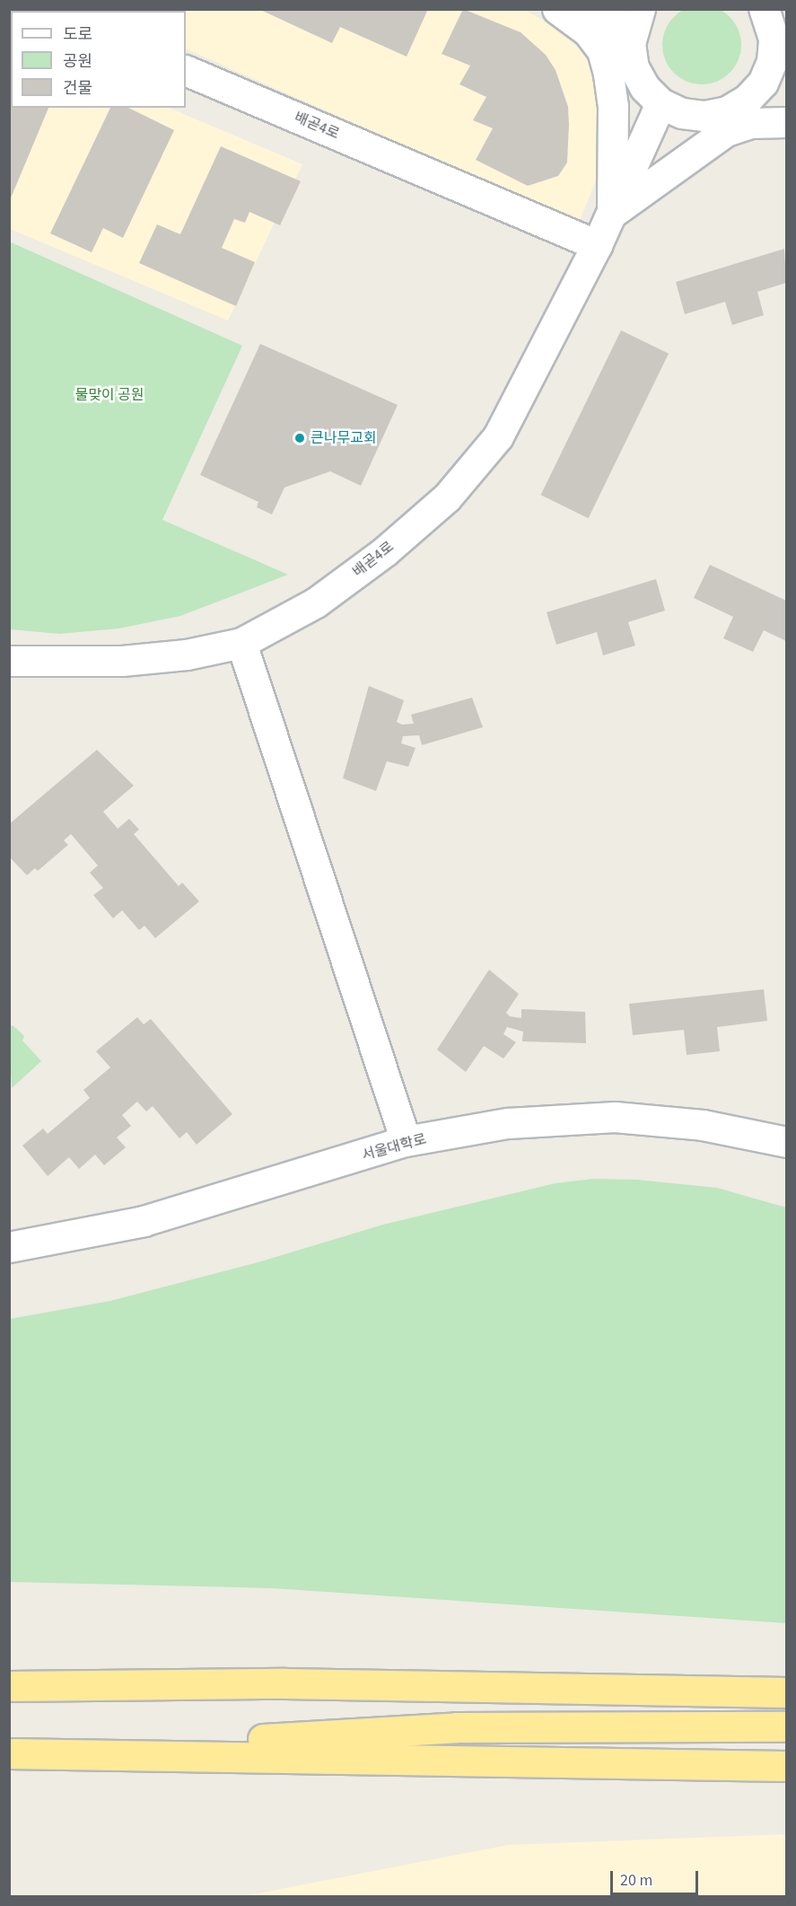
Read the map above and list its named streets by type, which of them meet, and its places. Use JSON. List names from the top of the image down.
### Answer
{
  "streets": {
    "street": ["배곧4로", "서울대학로"]
  },
  "parks": ["물맞이 공원"],
  "places": ["큰나무교회"],
  "legend": ["도로", "공원", "건물"],
  "scale_bar": "20 m"
}
